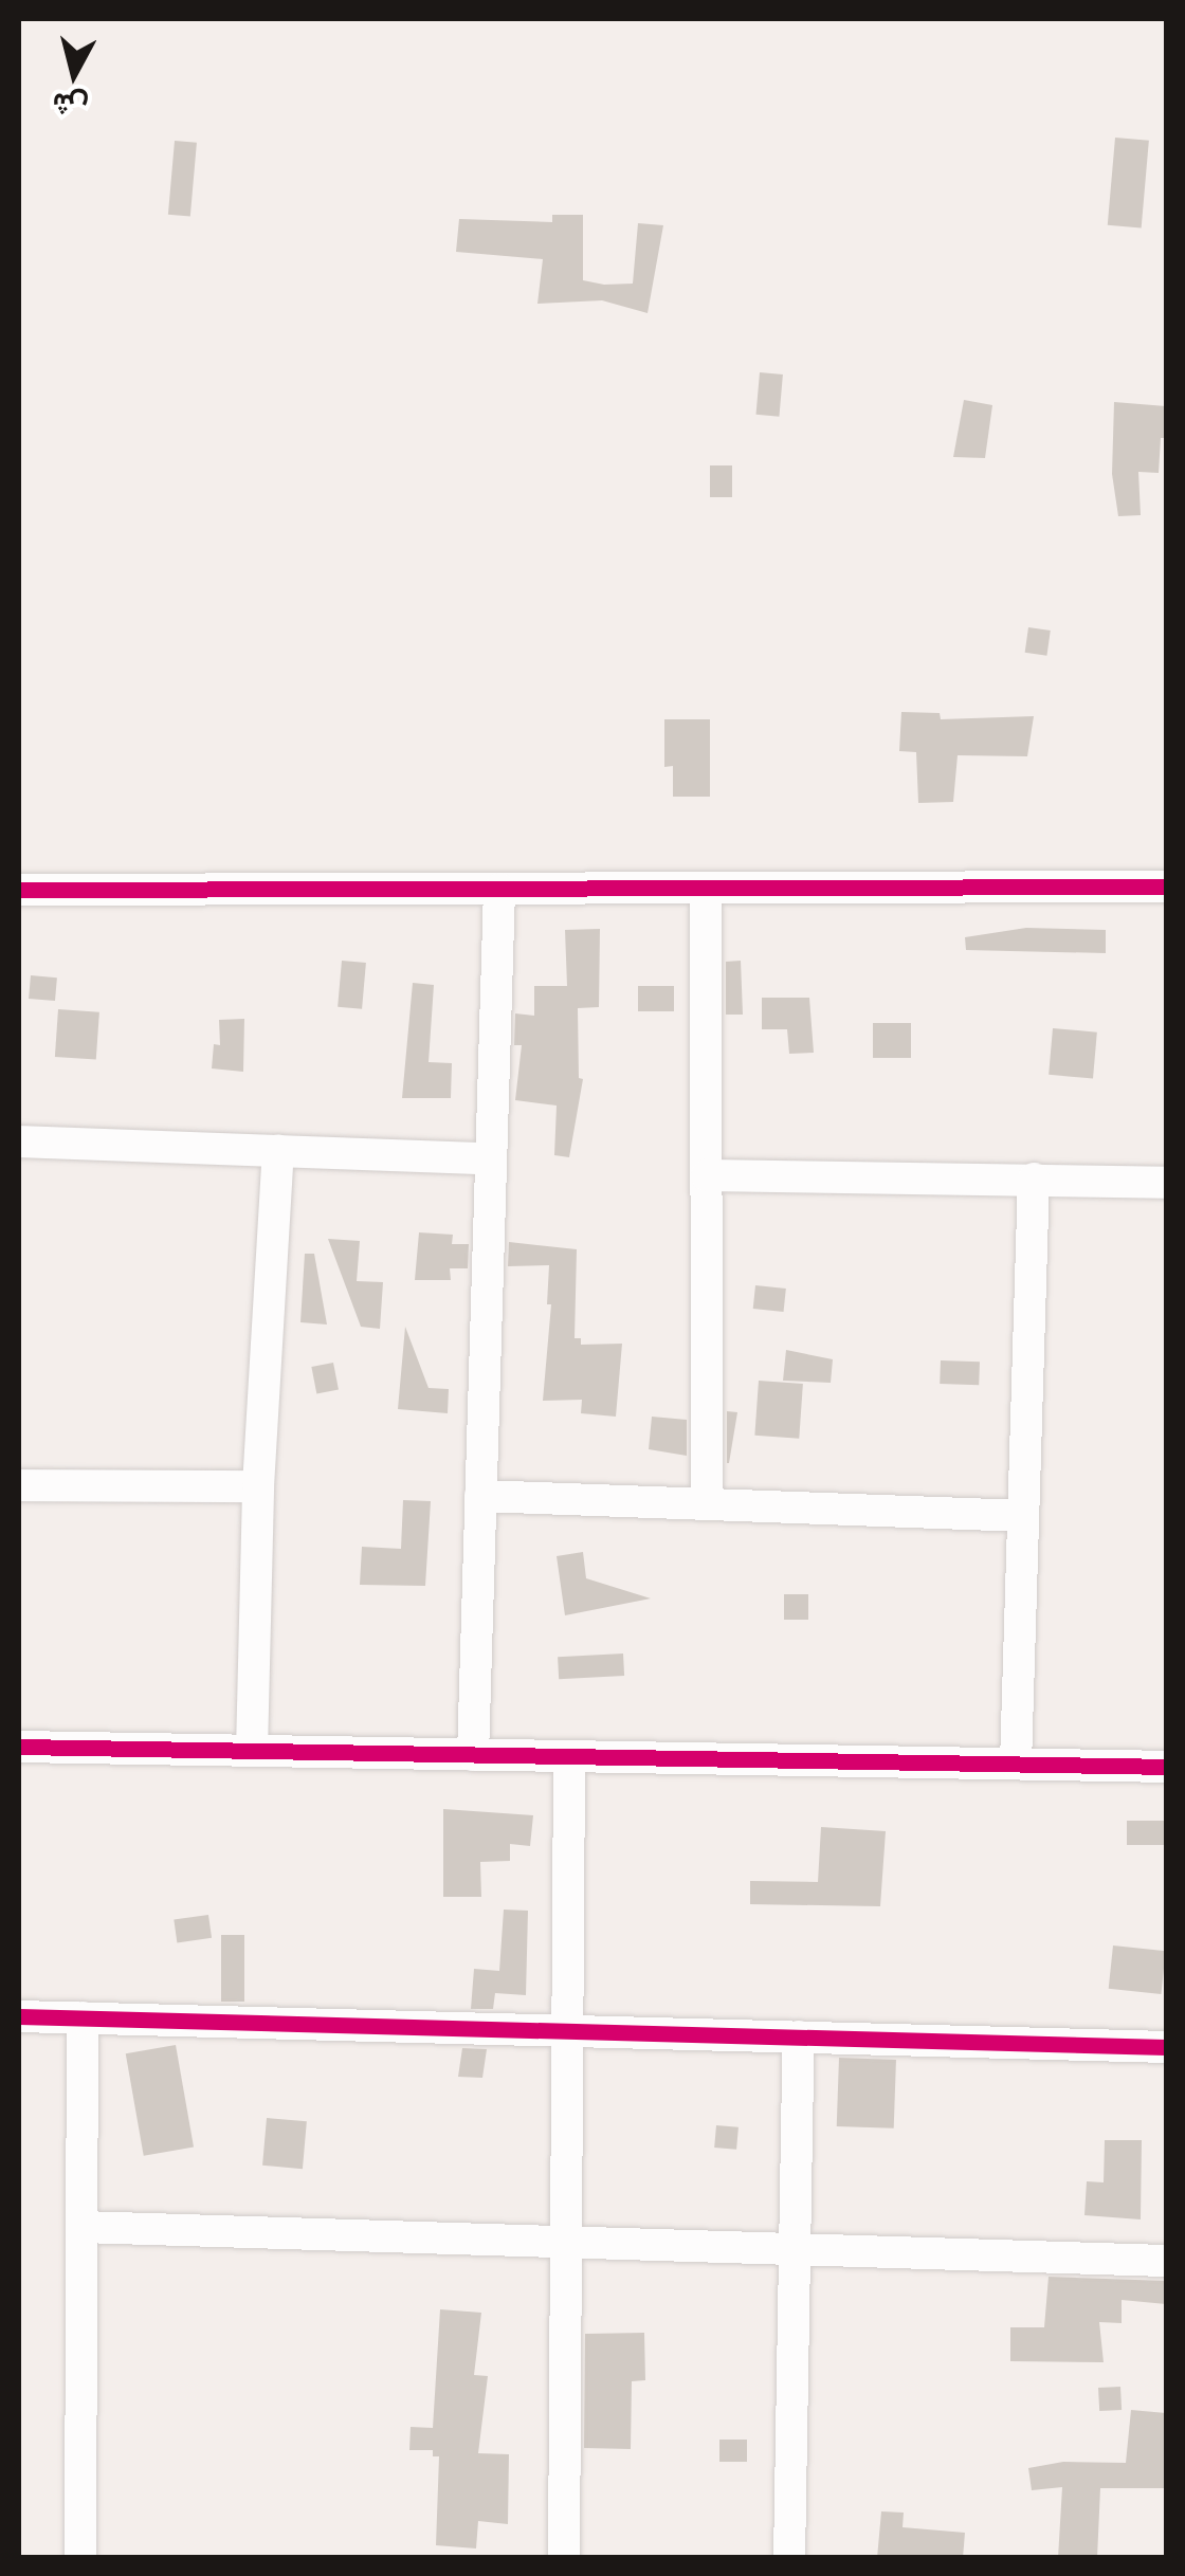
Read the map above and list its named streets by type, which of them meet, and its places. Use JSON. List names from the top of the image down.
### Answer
{
  "north": "bottom"
}
